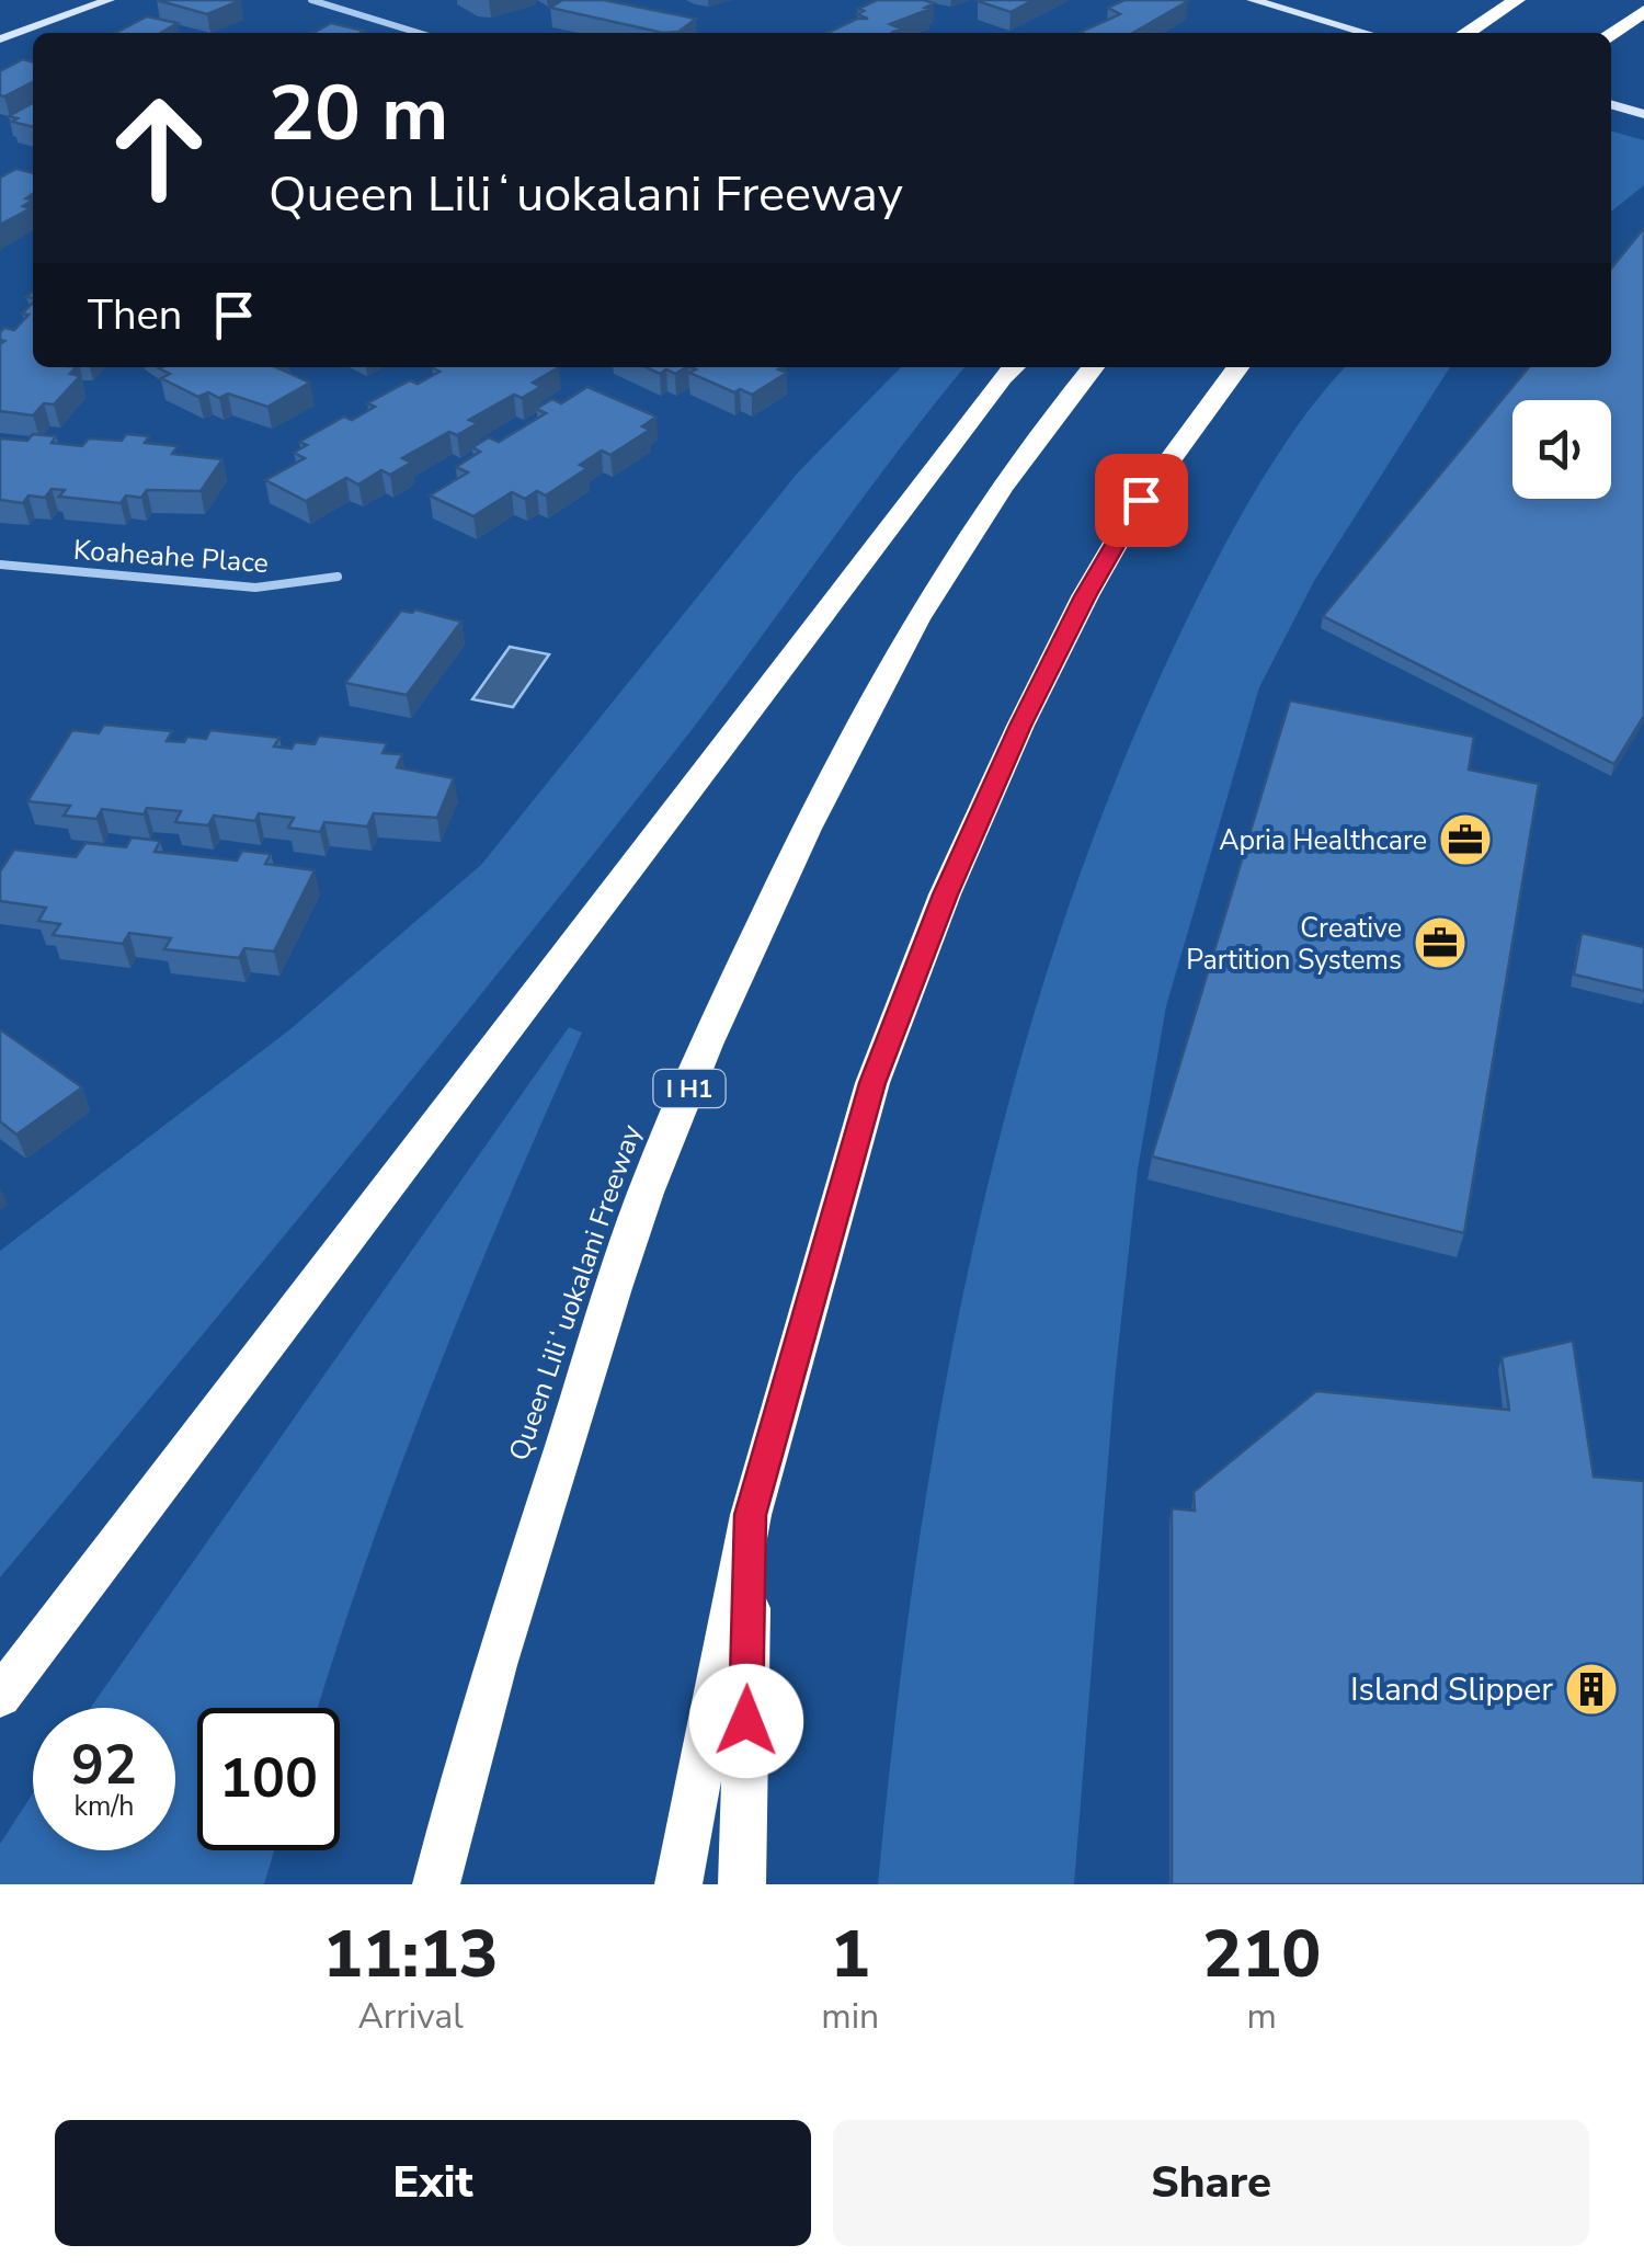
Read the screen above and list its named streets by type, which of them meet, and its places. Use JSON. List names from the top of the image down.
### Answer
{
  "streets": {
    "highway": ["I H1", "Queen Liliʻuokalani Freeway"],
    "street": ["Koaheahe Place"]
  },
  "places": {
    "office": ["Apria Healthcare", "Creative Partition Systems"],
    "building": ["Island Slipper"]
  },
  "page": {
    "turn": ["20 m", "Queen Liliʻuokalani Freeway"],
    "then": "Then",
    "speed": "92 km/h",
    "limit": "100",
    "eta": [
      "11:13",
      "Arrival",
      "1",
      "min",
      "210",
      "m"
    ],
    "buttons": ["Exit", "Share"]
  }
}
